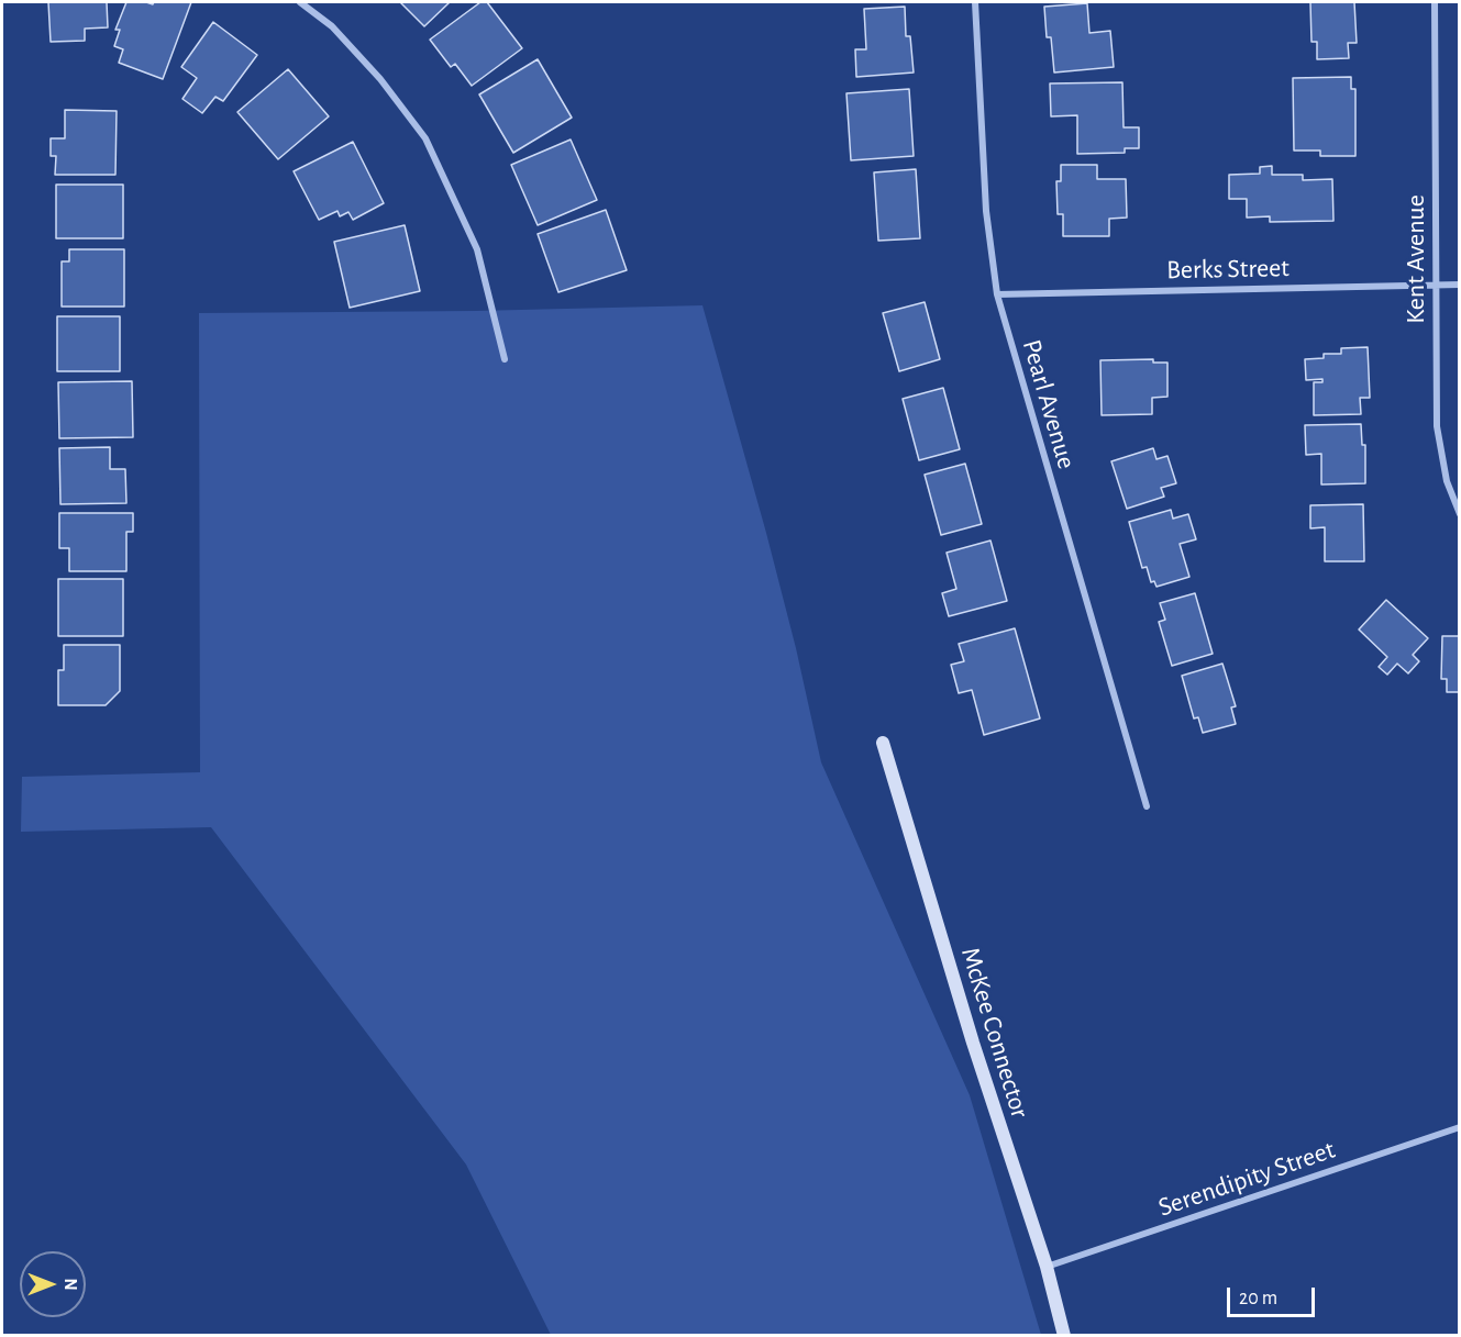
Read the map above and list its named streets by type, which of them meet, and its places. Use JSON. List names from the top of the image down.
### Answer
{
  "streets": {
    "main road": ["McKee Connector"],
    "street": [
      "Kent Avenue",
      "Berks Street",
      "Pearl Avenue",
      "Serendipity Street"
    ]
  },
  "crossings": [
    ["Kent Avenue", "Berks Street"],
    ["Berks Street", "Pearl Avenue"],
    ["McKee Connector", "Serendipity Street"]
  ],
  "scale_bar": "20 m",
  "north": "right"
}
